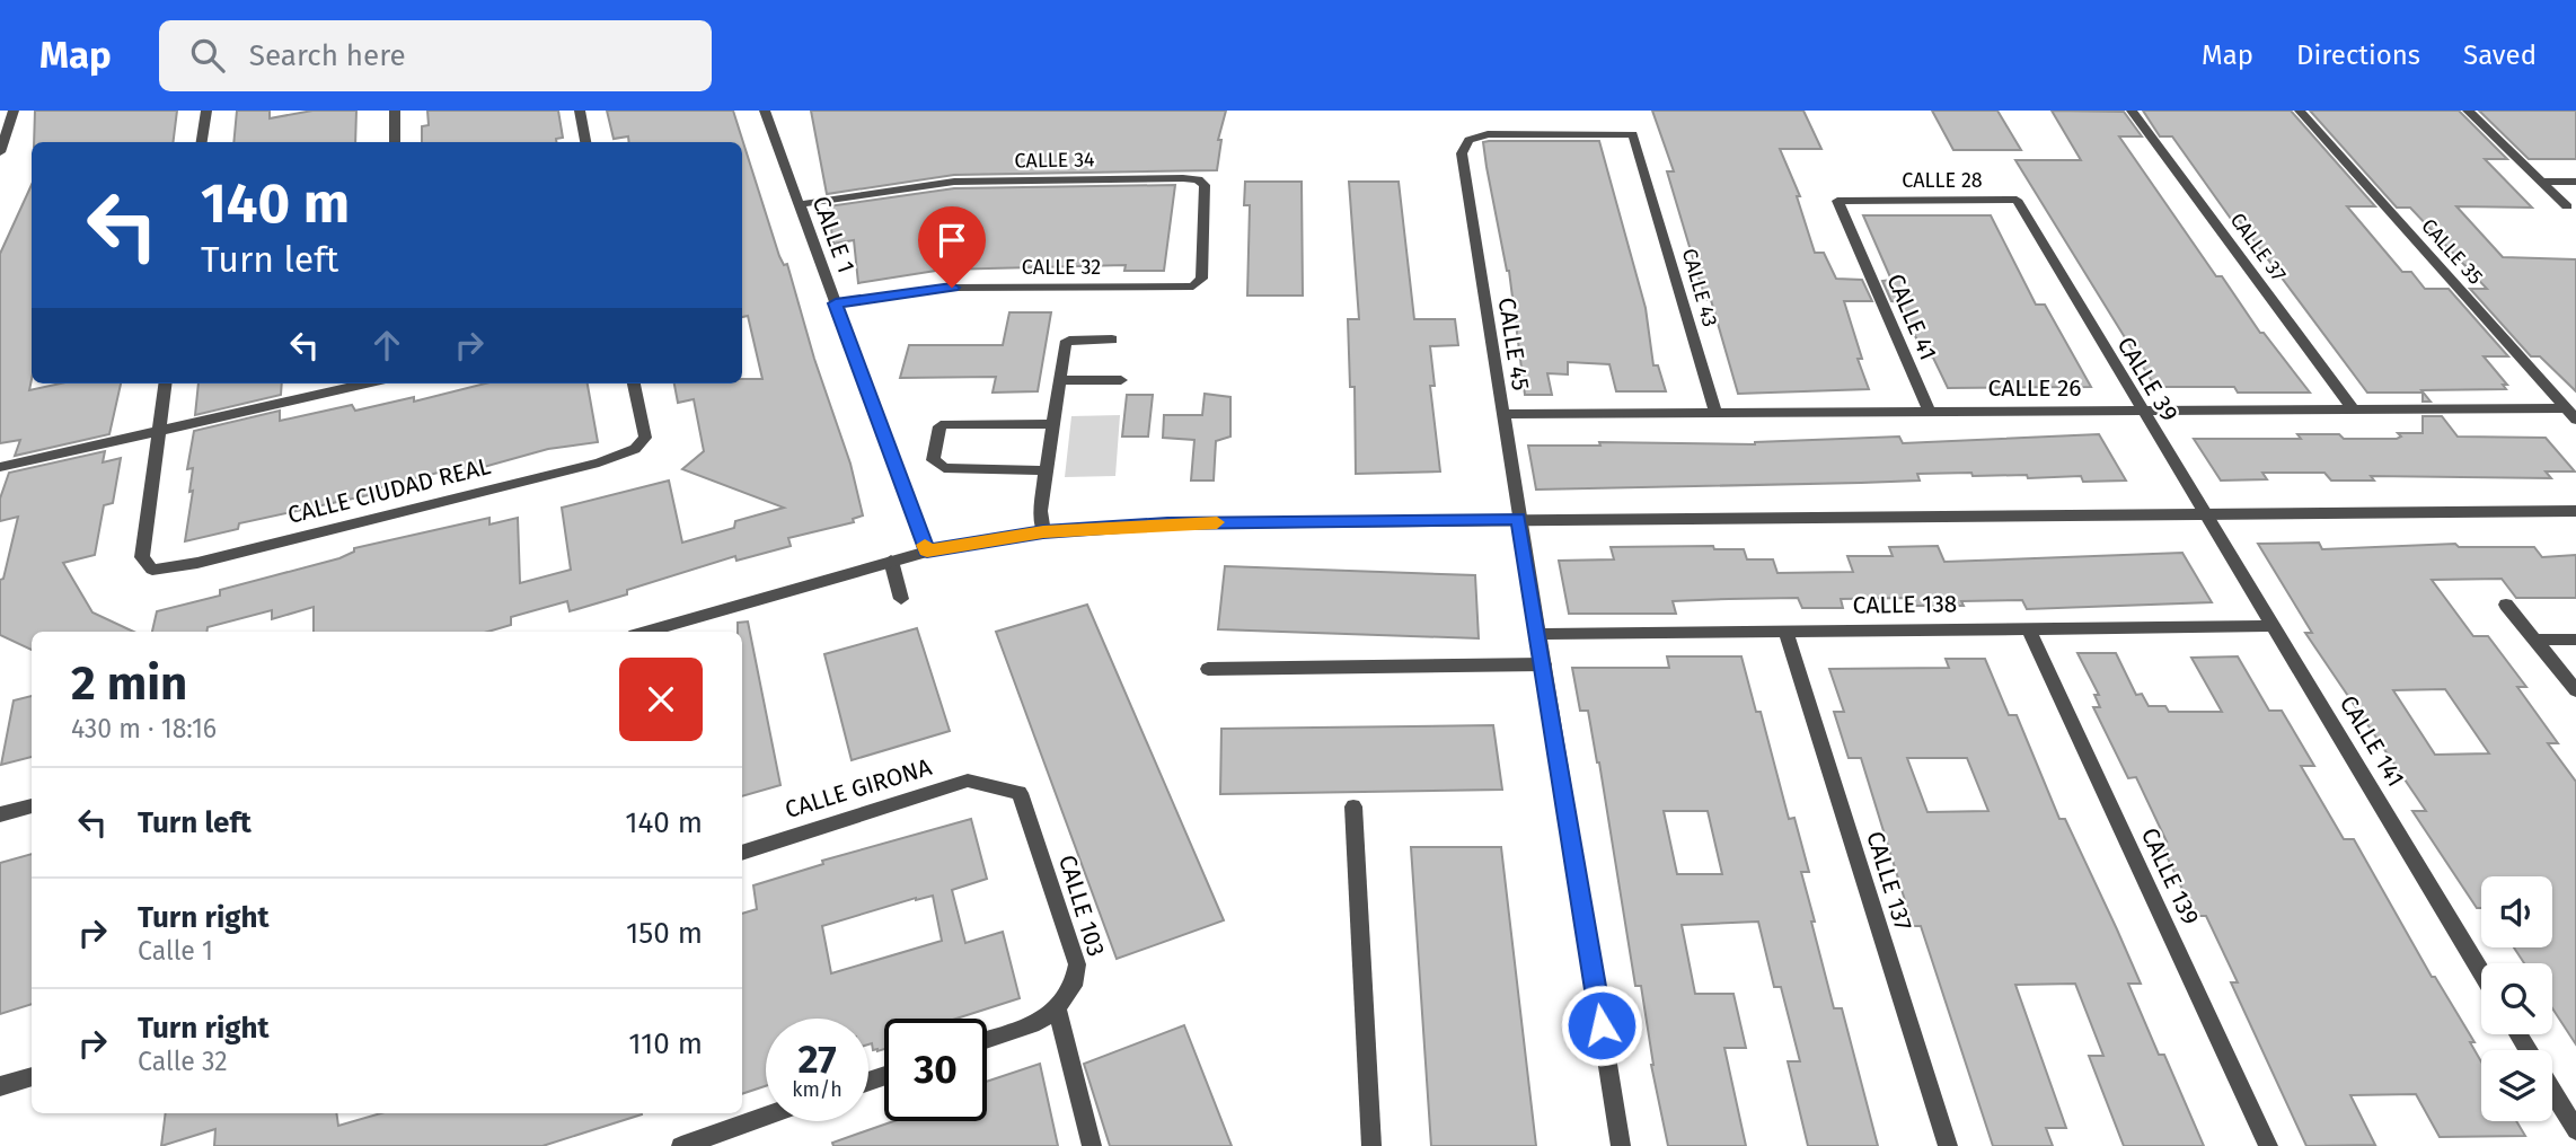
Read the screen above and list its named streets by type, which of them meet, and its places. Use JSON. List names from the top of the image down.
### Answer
{
  "streets": {
    "street": [
      "CALLE 34",
      "CALLE 28",
      "CALLE 1",
      "CALLE 37",
      "CALLE 35",
      "CALLE 32",
      "CALLE 43",
      "CALLE 41",
      "CALLE 45",
      "CALLE 39",
      "CALLE 26",
      "CALLE CIUDAD REAL",
      "CALLE 138",
      "CALLE 141",
      "CALLE GIRONA",
      "CALLE 139",
      "CALLE 137",
      "CALLE 103"
    ]
  },
  "crossings": [
    ["CALLE 34", "CALLE 1"],
    ["CALLE 34", "CALLE 32"],
    ["CALLE 28", "CALLE 41"],
    ["CALLE 28", "CALLE 39"],
    ["CALLE 1", "CALLE 32"],
    ["CALLE 37", "CALLE 26"],
    ["CALLE 35", "CALLE 26"],
    ["CALLE 43", "CALLE 45"],
    ["CALLE 43", "CALLE 26"],
    ["CALLE 41", "CALLE 26"],
    ["CALLE 45", "CALLE 26"],
    ["CALLE 45", "CALLE 138"],
    ["CALLE 39", "CALLE 26"],
    ["CALLE 39", "CALLE 141"],
    ["CALLE 138", "CALLE 141"],
    ["CALLE 138", "CALLE 139"],
    ["CALLE 138", "CALLE 137"],
    ["CALLE GIRONA", "CALLE 103"]
  ],
  "page": {
    "header": "Map",
    "search": "Search here",
    "nav": ["Map", "Directions", "Saved"],
    "turn": ["140 m", "Turn left"],
    "heading": ["2 min", "430 m · 18:16"],
    "list": [
      {
        "name": "Turn left",
        "value": "140 m"
      },
      {
        "name": "Turn right",
        "note": "Calle 1",
        "value": "150 m"
      },
      {
        "name": "Turn right",
        "note": "Calle 32",
        "value": "110 m"
      }
    ],
    "speed": "27 km/h",
    "limit": "30"
  }
}
